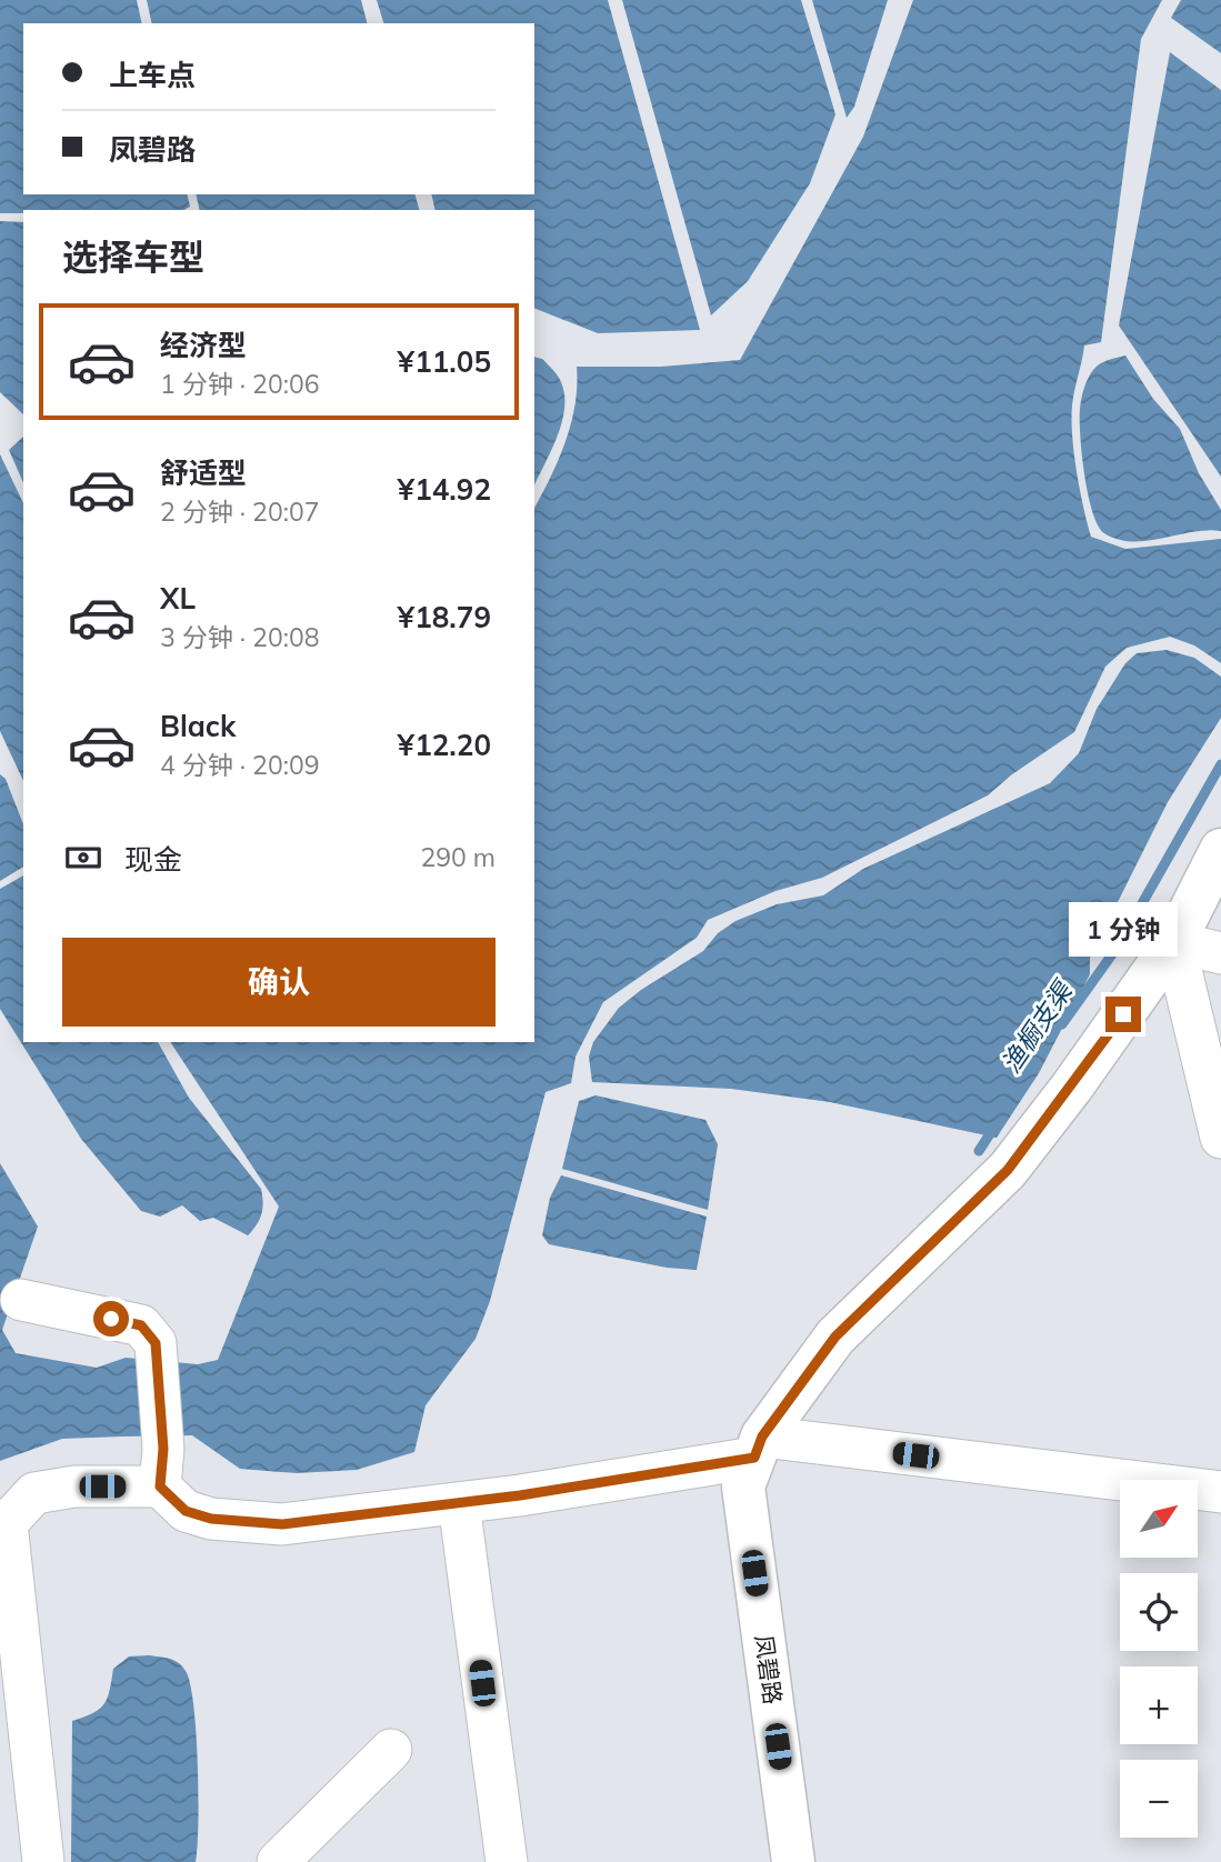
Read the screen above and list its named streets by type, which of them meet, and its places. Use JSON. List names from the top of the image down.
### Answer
{
  "streets": {
    "main road": ["凤碧路"]
  },
  "water": ["渔橱支渠"],
  "north": "top right",
  "page": {
    "banner": ["上车点", "凤碧路"],
    "heading": "选择车型",
    "list": [
      {
        "name": "经济型",
        "note": "1 分钟 · 20:06",
        "value": "¥11.05"
      },
      {
        "name": "舒适型",
        "note": "2 分钟 · 20:07",
        "value": "¥14.92"
      },
      {
        "name": "XL",
        "note": "3 分钟 · 20:08",
        "value": "¥18.79"
      },
      {
        "name": "Black",
        "note": "4 分钟 · 20:09",
        "value": "¥12.20"
      }
    ],
    "pay": ["现金", "290 m"],
    "bubble": "1 分钟",
    "buttons": "确认",
    "map_buttons": ["+", "−"]
  }
}
